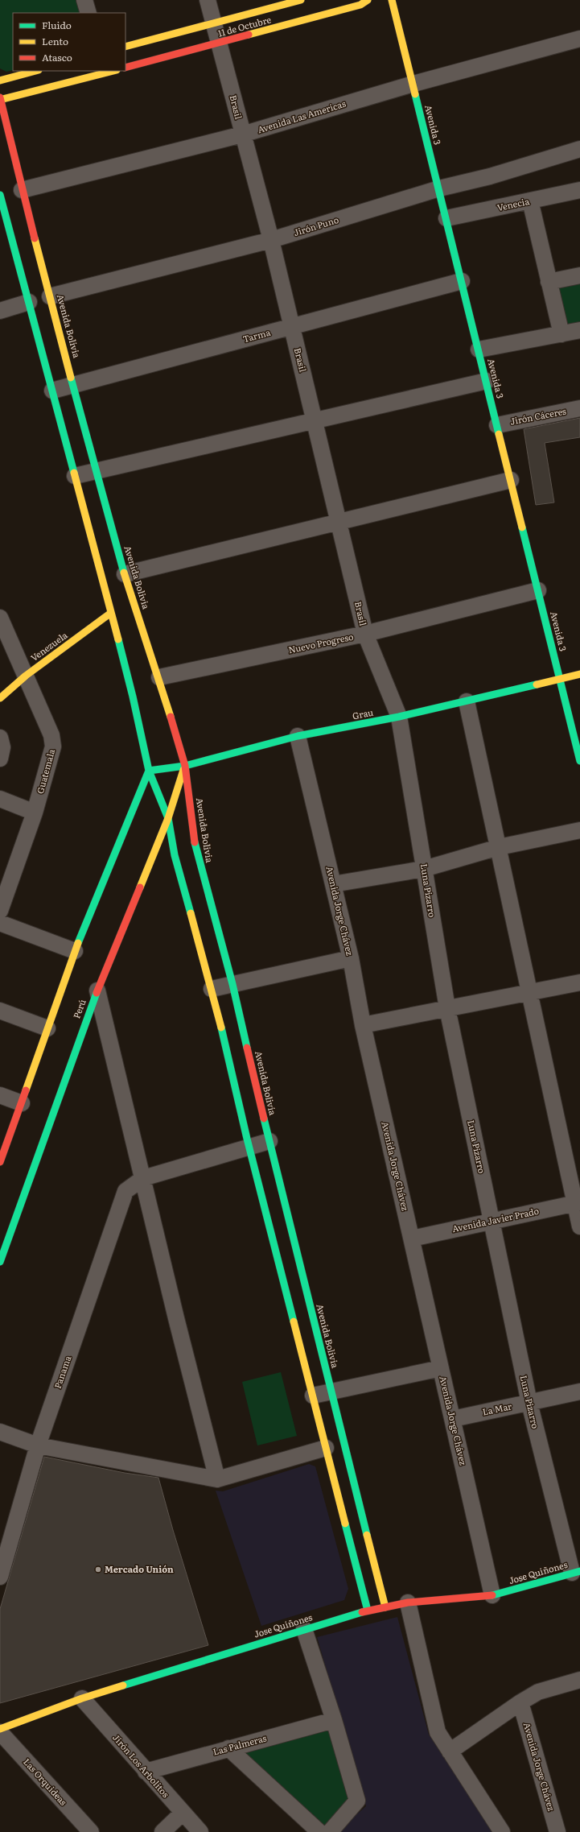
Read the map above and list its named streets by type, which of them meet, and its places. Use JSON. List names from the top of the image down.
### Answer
{
  "streets": {
    "street": [
      "11 de Octubre",
      "Brasil",
      "Avenida Las Americas",
      "Avenida 3",
      "Venecia",
      "Jirón Puno",
      "Avenida Bolivia",
      "Tarma",
      "Jirón Cáceres",
      "Nuevo Progreso",
      "Venezuela",
      "Grau",
      "Guatemala",
      "Luna Pizarro",
      "Avenida Jorge Chávez",
      "Perú",
      "Avenida Javier Prado",
      "Panama",
      "La Mar",
      "Jose Quiñones",
      "Las Palmeras",
      "Jirón Los Arbolitos",
      "Las Orquideas"
    ]
  },
  "crossings": [
    ["11 de Octubre", "Brasil"],
    ["Brasil", "Avenida Las Americas"],
    ["Brasil", "Jirón Puno"],
    ["Brasil", "Tarma"],
    ["Brasil", "Nuevo Progreso"],
    ["Brasil", "Grau"],
    ["Brasil", "Luna Pizarro"],
    ["Avenida Las Americas", "Avenida 3"],
    ["Avenida Las Americas", "Avenida Bolivia"],
    ["Avenida 3", "Venecia"],
    ["Avenida 3", "Jirón Puno"],
    ["Avenida 3", "Tarma"],
    ["Avenida 3", "Jirón Cáceres"],
    ["Avenida 3", "Nuevo Progreso"],
    ["Avenida 3", "Grau"],
    ["Jirón Puno", "Avenida Bolivia"],
    ["Avenida Bolivia", "Tarma"],
    ["Avenida Bolivia", "Nuevo Progreso"],
    ["Avenida Bolivia", "Grau"],
    ["Avenida Bolivia", "Perú"],
    ["Avenida Bolivia", "Panama"],
    ["Avenida Bolivia", "Jose Quiñones"],
    ["Venezuela", "Guatemala"],
    ["Grau", "Luna Pizarro"],
    ["Grau", "Avenida Jorge Chávez"],
    ["Grau", "Perú"],
    ["Luna Pizarro", "Avenida Javier Prado"],
    ["Luna Pizarro", "La Mar"],
    ["Luna Pizarro", "Jose Quiñones"],
    ["Avenida Jorge Chávez", "Avenida Javier Prado"],
    ["Avenida Jorge Chávez", "La Mar"],
    ["Avenida Jorge Chávez", "Jose Quiñones"],
    ["Jose Quiñones", "Jirón Los Arbolitos"],
    ["Las Palmeras", "Jirón Los Arbolitos"]
  ],
  "places": ["Mercado Unión"],
  "legend": ["Fluido", "Lento", "Atasco"]
}
